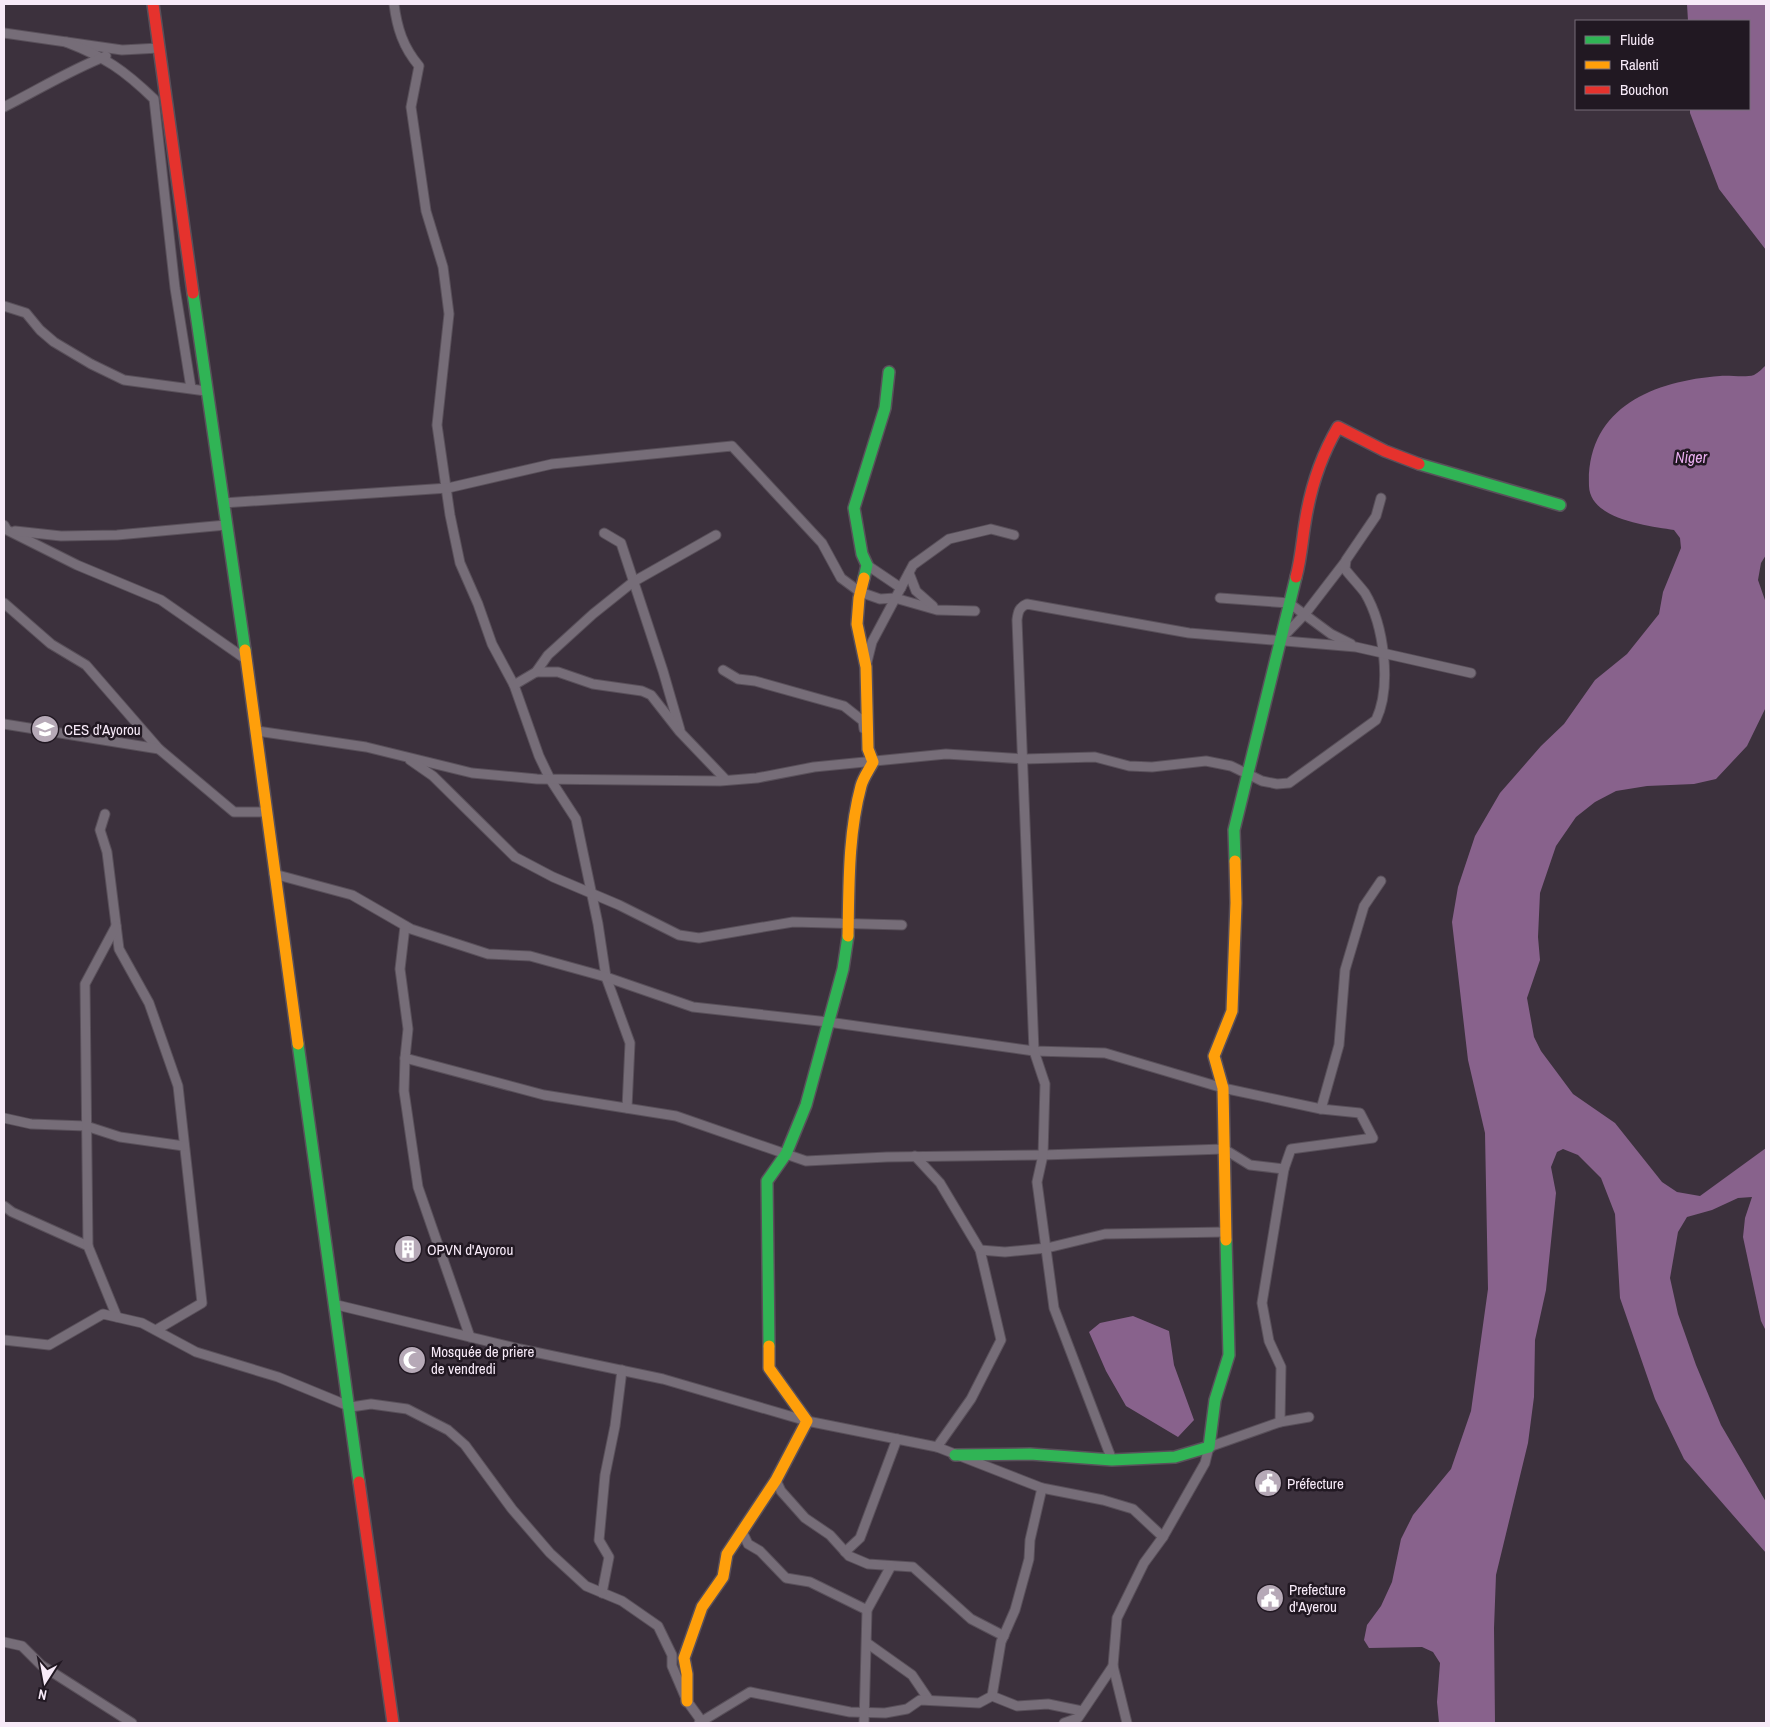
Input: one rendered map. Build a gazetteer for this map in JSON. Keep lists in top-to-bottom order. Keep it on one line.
{"water":["Niger"],"places":{"school or university":["CES d'Ayorou"],"building":["OPVN d'Ayorou"],"mosque":["Mosquée de priere de vendredi"],"public building":["Préfecture","Prefecture d'Ayerou"]},"legend":["Fluide","Ralenti","Bouchon"],"north":"bottom"}
